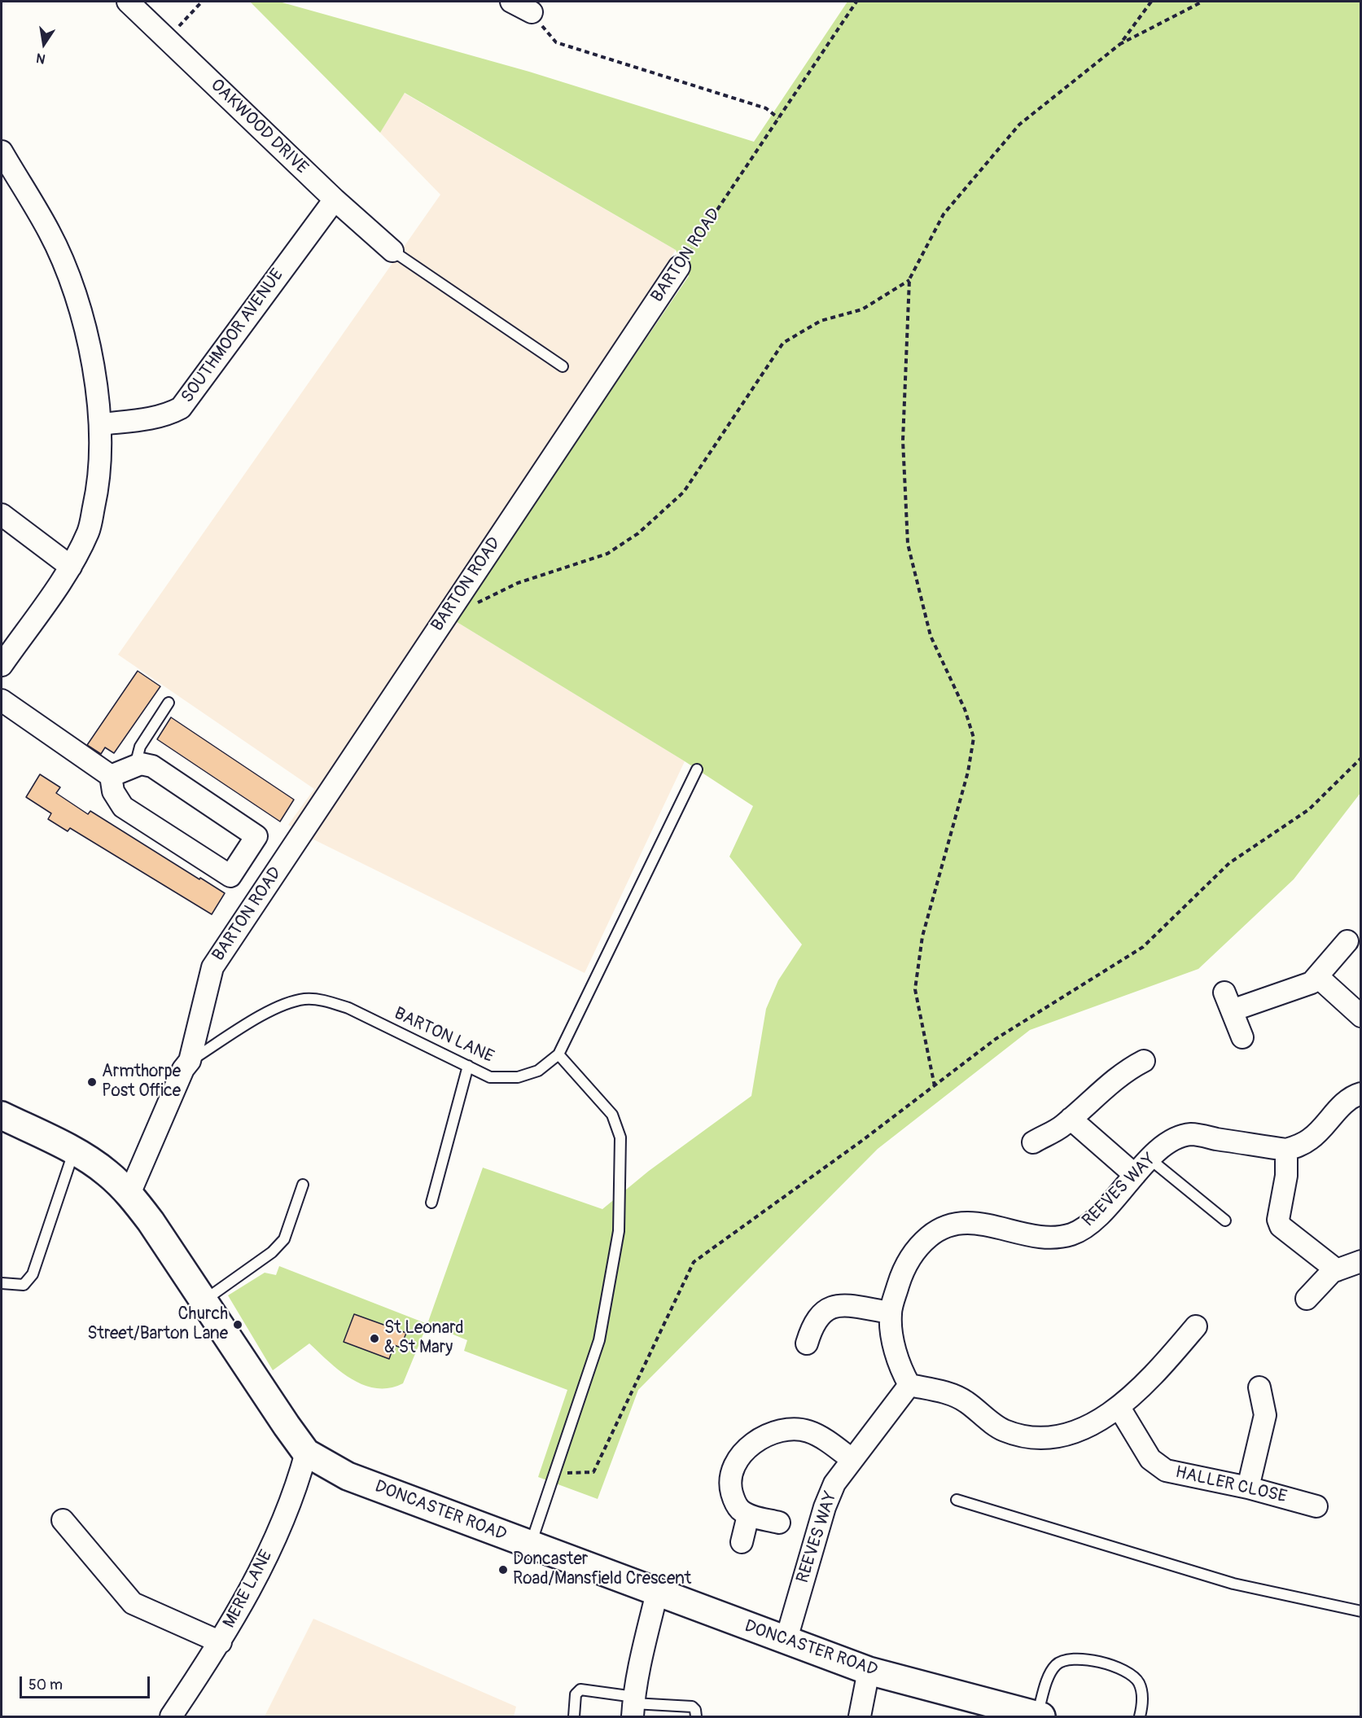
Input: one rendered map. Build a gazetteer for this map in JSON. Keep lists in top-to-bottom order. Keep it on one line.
{"streets":{"street":["OAKWOOD DRIVE","BARTON ROAD","SOUTHMOOR AVENUE","REEVES WAY","HALLER CLOSE","DONCASTER ROAD","MERE LANE"],"lane":["BARTON LANE"]},"crossings":[["OAKWOOD DRIVE","SOUTHMOOR AVENUE"],["BARTON ROAD","BARTON LANE"],["BARTON ROAD","DONCASTER ROAD"],["REEVES WAY","DONCASTER ROAD"],["DONCASTER ROAD","MERE LANE"]],"places":["Armthorpe Post Office","Church Street/Barton Lane","St Leonard & St Mary","Doncaster Road/Mansfield Crescent"],"scale_bar":"50 m","north":"bottom"}
